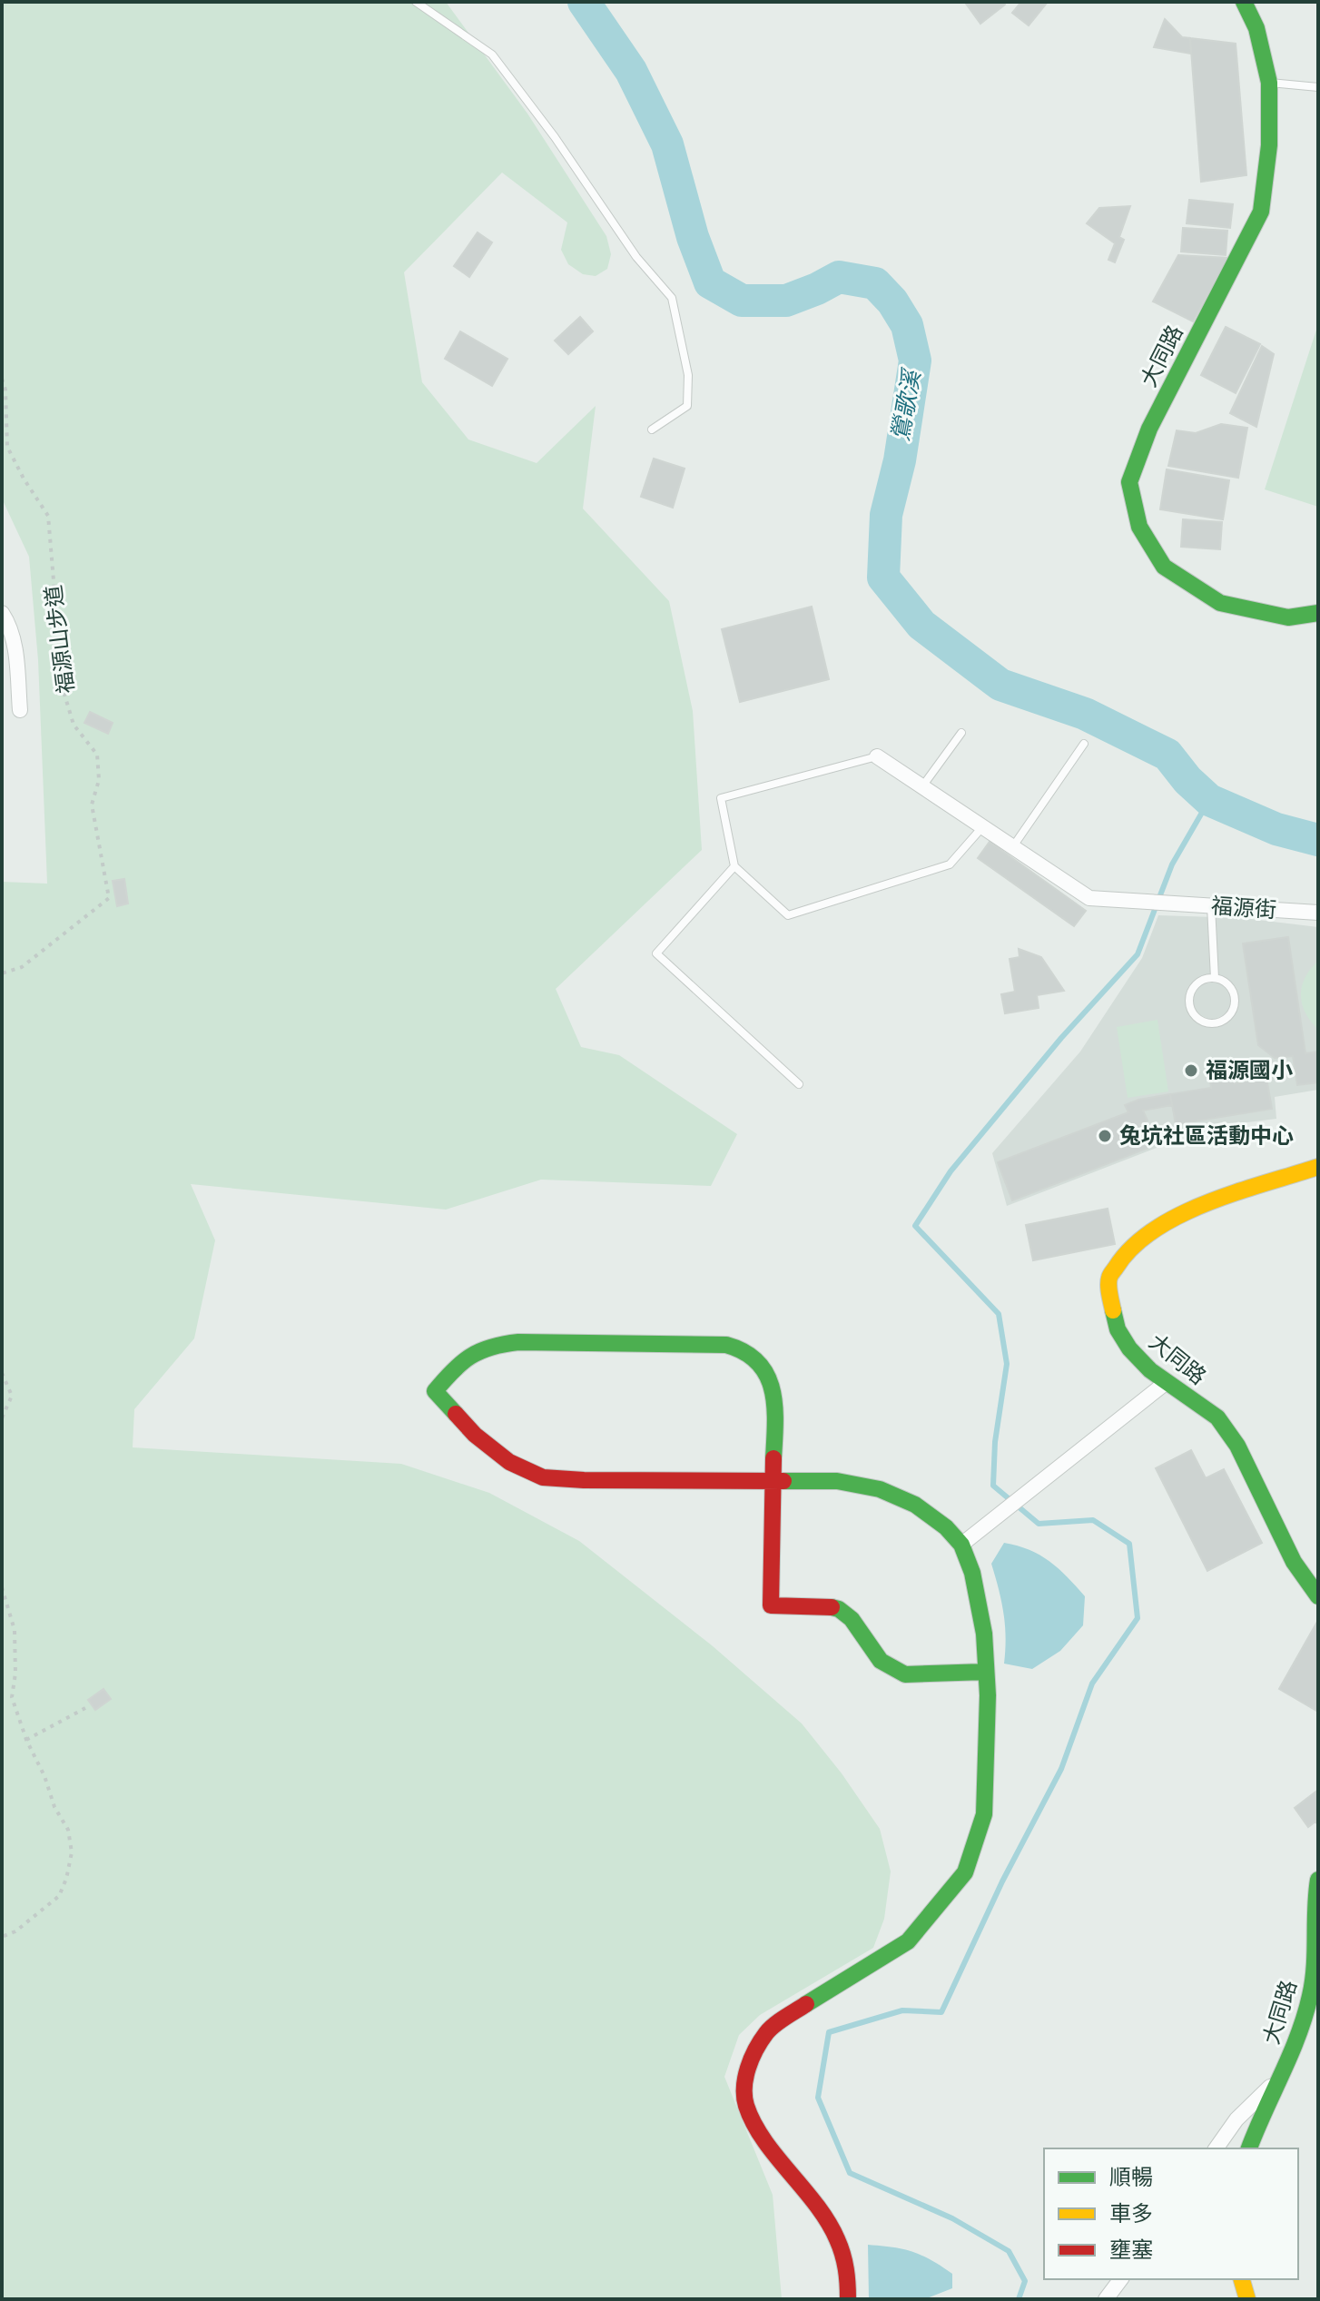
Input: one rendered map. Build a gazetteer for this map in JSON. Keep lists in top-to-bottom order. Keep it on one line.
{"streets":{"street":["大同路","福源街"],"path":["福源山步道"]},"water":["鶯歌溪"],"places":["福源國小","兔坑社區活動中心"],"legend":["順暢","車多","壅塞"]}
